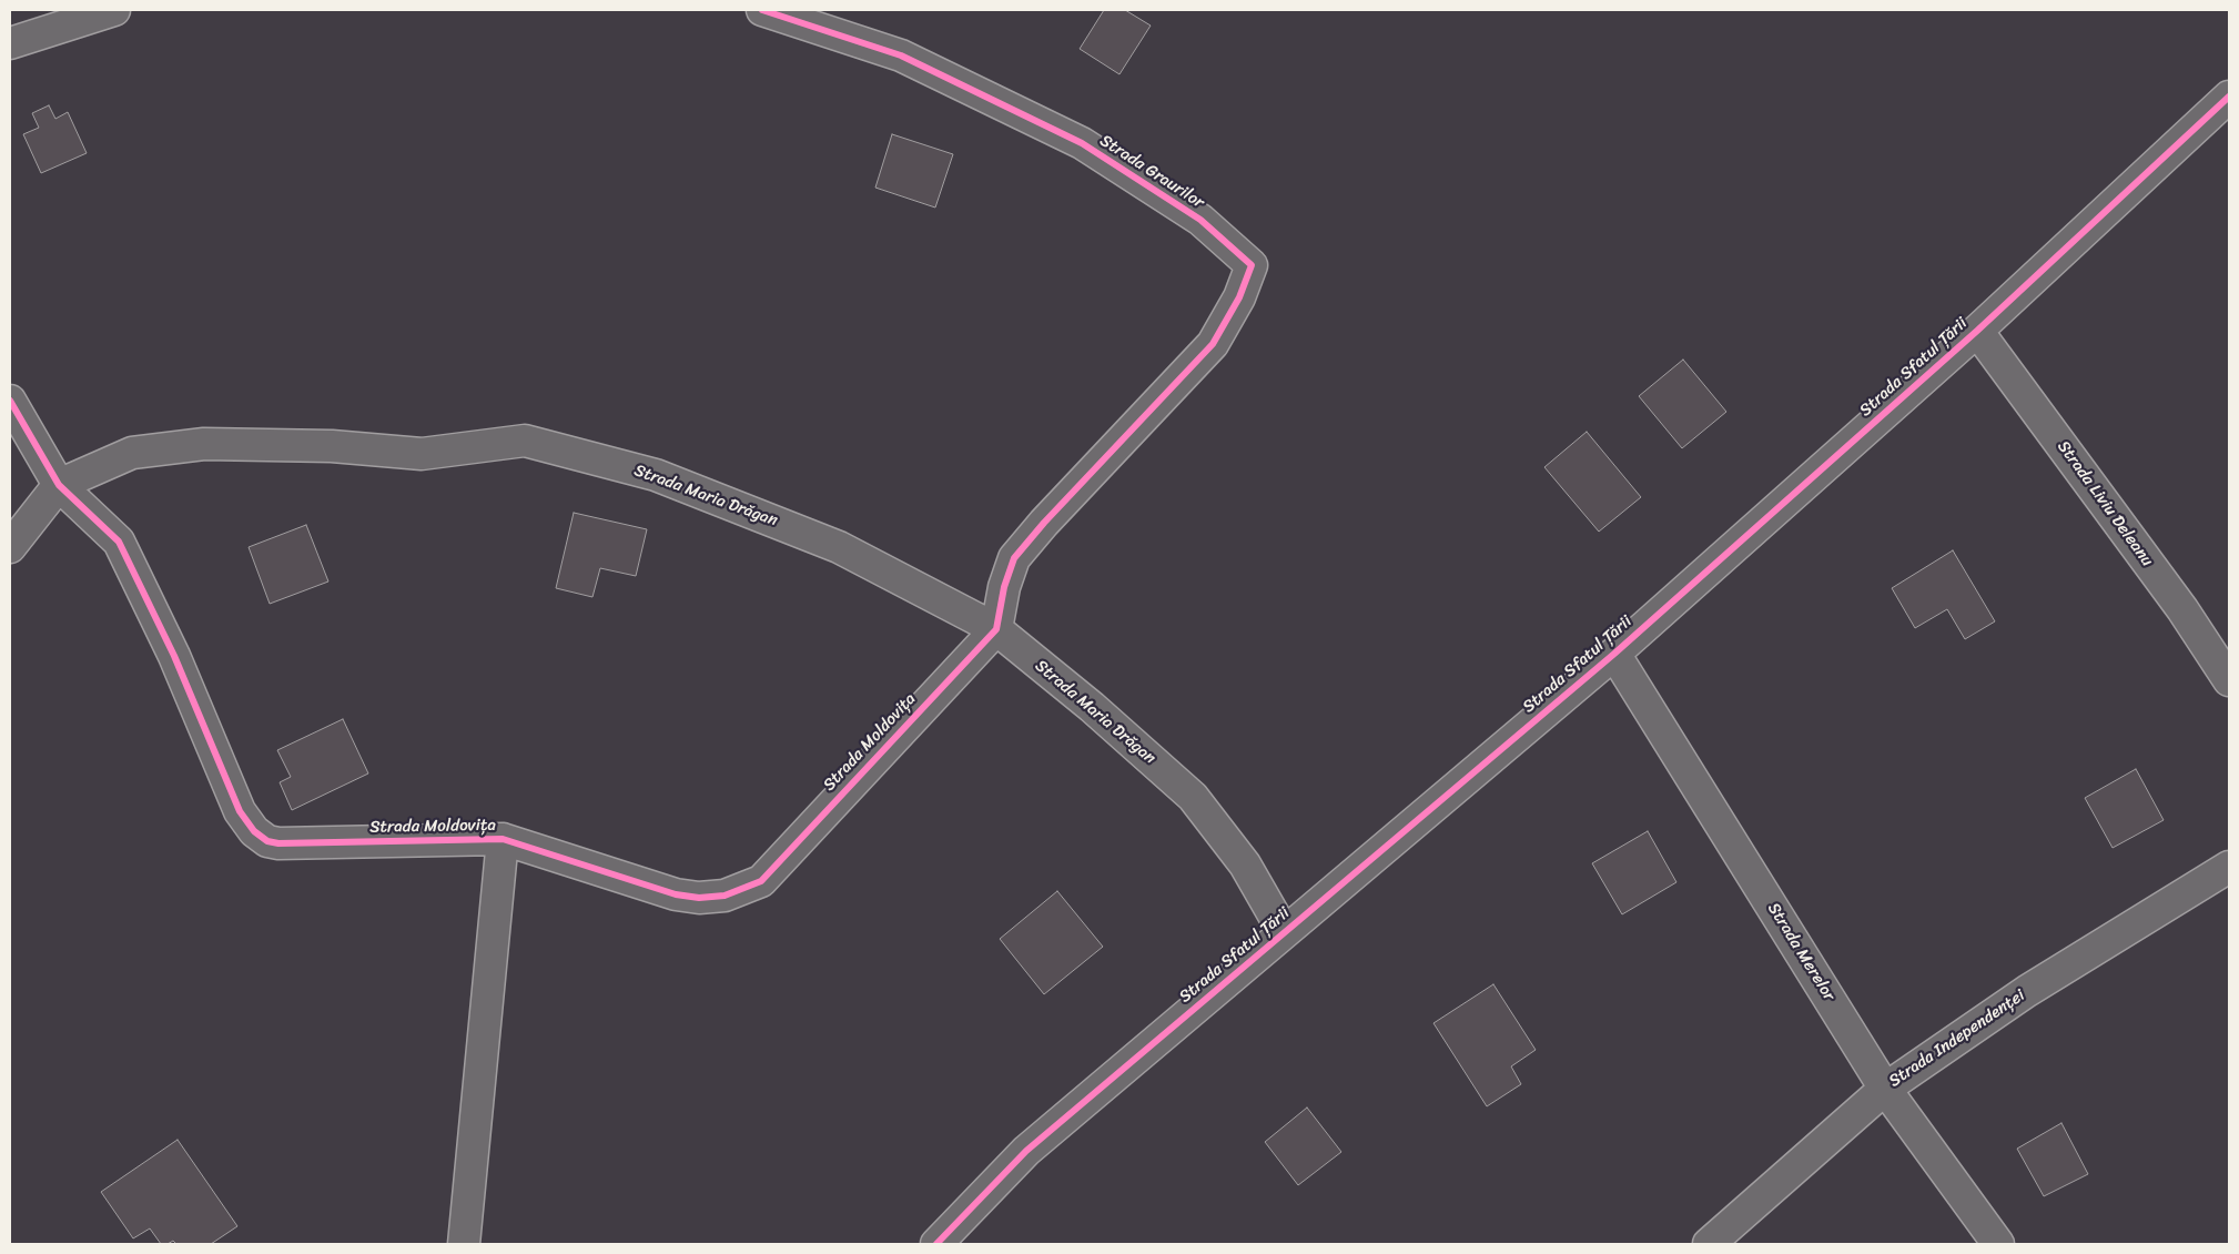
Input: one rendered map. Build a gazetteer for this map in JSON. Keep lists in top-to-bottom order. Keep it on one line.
{"streets":{"street":["Strada Graurilor","Strada Sfatul Țării","Strada Maria Drăgan","Strada Liviu Deleanu","Strada Moldovița","Strada Merelor","Strada Independenței"]},"crossings":[["Strada Graurilor","Strada Maria Drăgan"],["Strada Graurilor","Strada Moldovița"],["Strada Sfatul Țării","Strada Maria Drăgan"],["Strada Sfatul Țării","Strada Liviu Deleanu"],["Strada Sfatul Țării","Strada Merelor"],["Strada Maria Drăgan","Strada Moldovița"],["Strada Merelor","Strada Independenței"]]}
